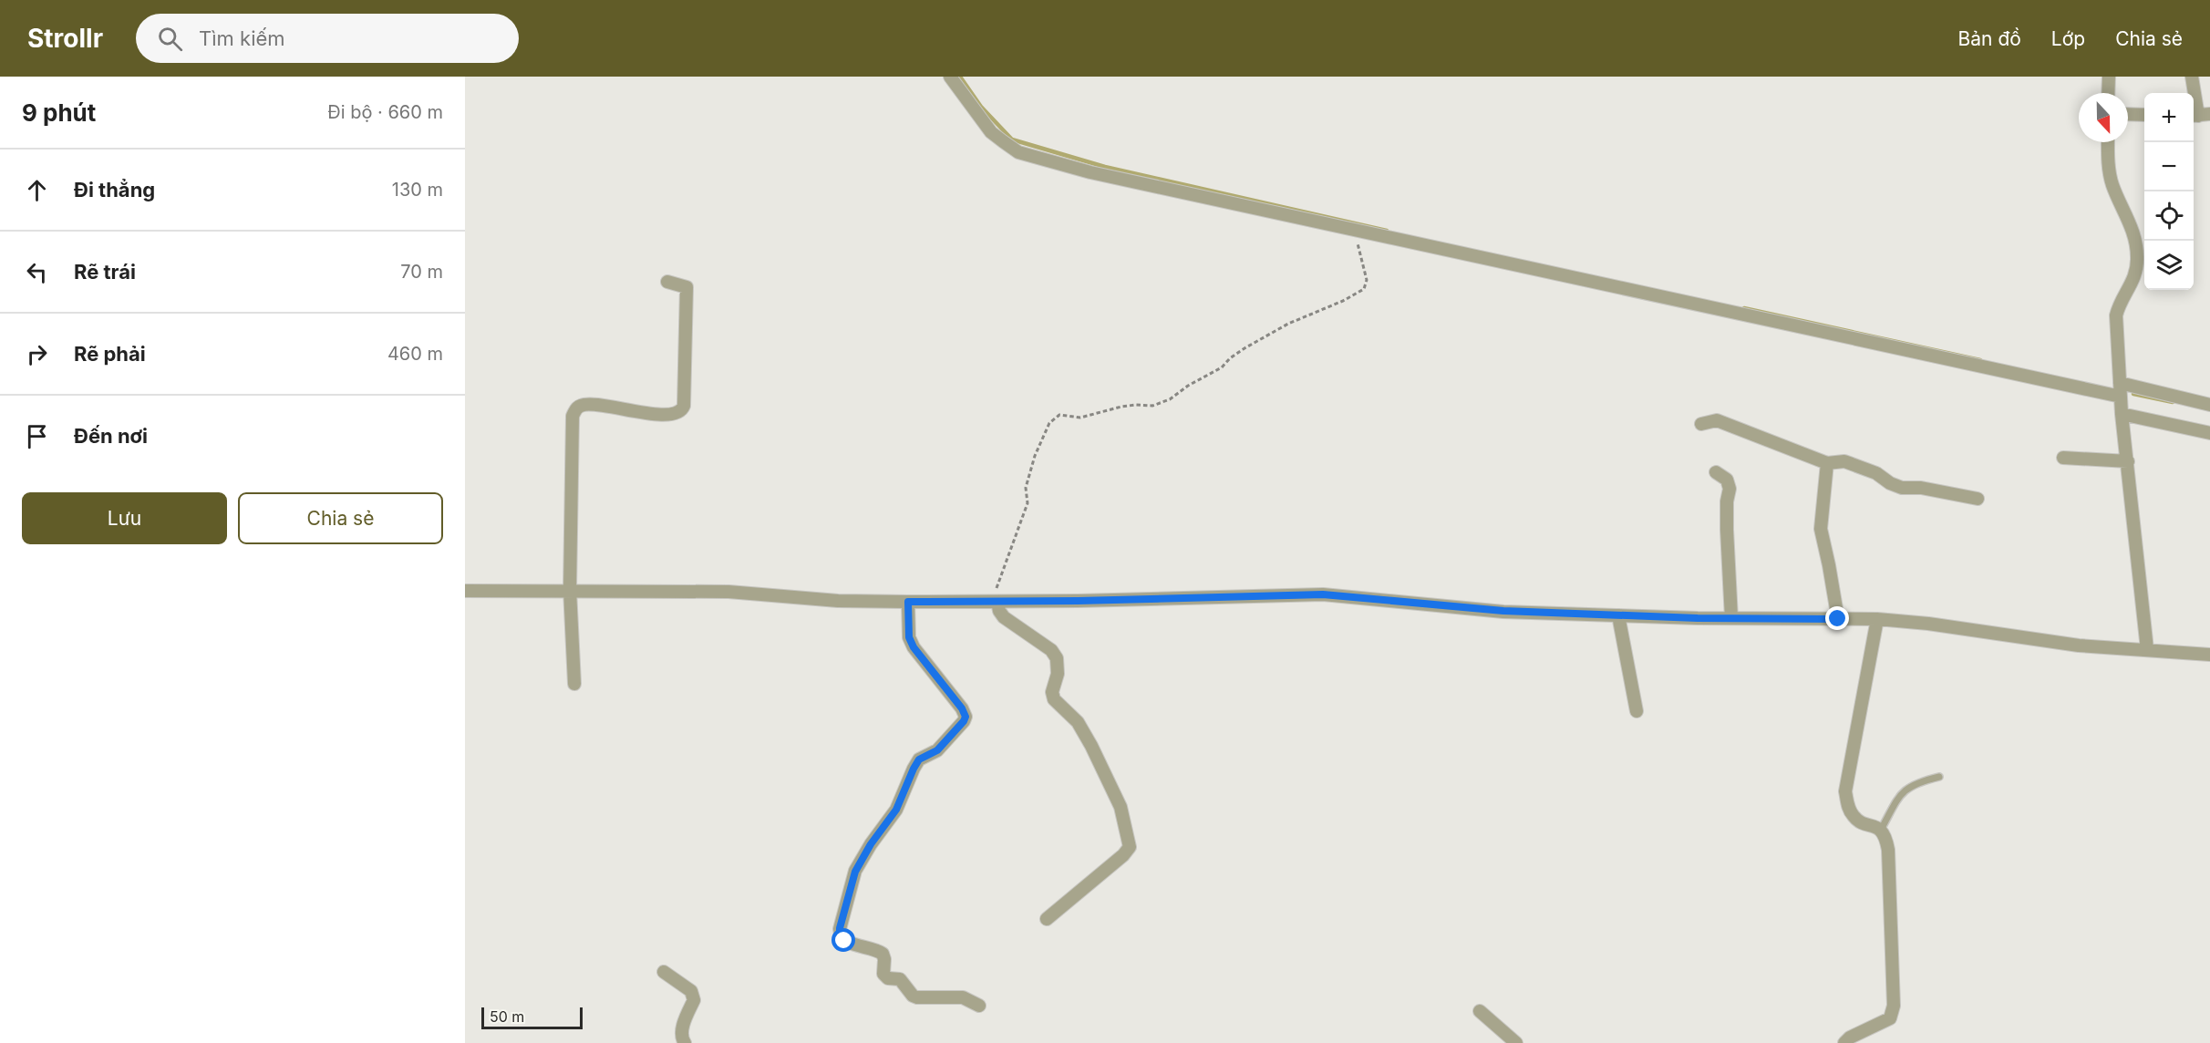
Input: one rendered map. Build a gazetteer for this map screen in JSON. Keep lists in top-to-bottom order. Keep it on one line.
{"scale_bar":"50 m","north":"bottom","page":{"header":"Strollr","search":"Tìm kiếm","nav":["Bản đồ","Lớp","Chia sẻ"],"heading":["9 phút","Đi bộ · 660 m"],"map_buttons":["+","−"],"list":[["Đi thẳng","130 m"],["Rẽ trái","70 m"],["Rẽ phải","460 m"],"Đến nơi"],"buttons":["Lưu","Chia sẻ"],"scale":"50 m"}}
